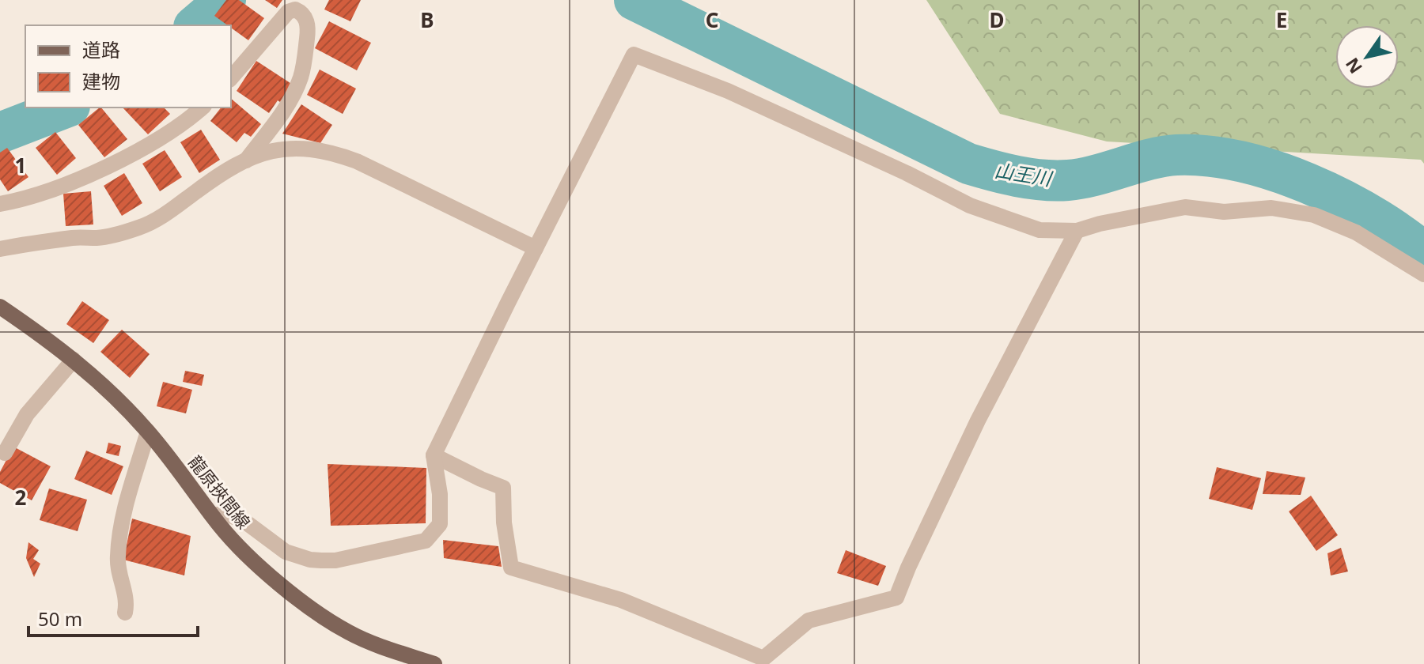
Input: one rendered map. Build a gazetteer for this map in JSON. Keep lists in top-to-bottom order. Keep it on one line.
{"streets":{"main road":["龍原挾間線"]},"water":["山王川"],"legend":["道路","建物"],"scale_bar":"50 m","north":"bottom left","grid":{"columns":["B","C","D","E"],"rows":["1","2"]}}
